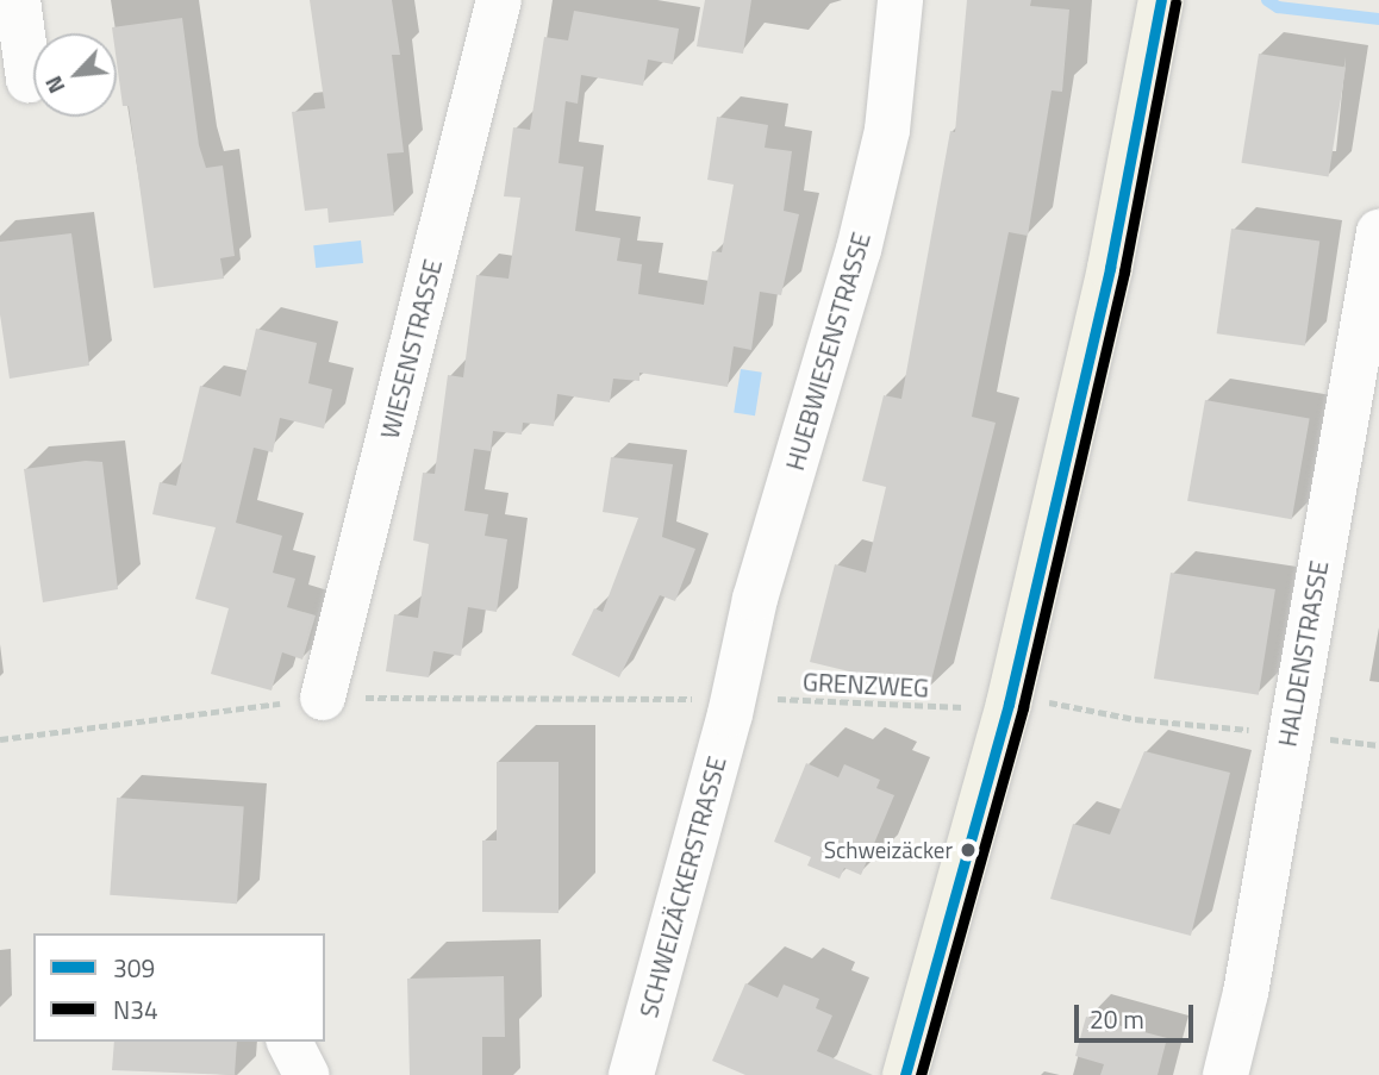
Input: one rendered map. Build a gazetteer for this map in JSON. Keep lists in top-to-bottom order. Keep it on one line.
{"streets":{"street":["WIESENSTRASSE","HUEBWIESENSTRASSE","HALDENSTRASSE","SCHWEIZÄCKERSTRASSE"],"path":["GRENZWEG"]},"crossings":[["HUEBWIESENSTRASSE","GRENZWEG"],["HUEBWIESENSTRASSE","SCHWEIZÄCKERSTRASSE"],["GRENZWEG","SCHWEIZÄCKERSTRASSE"]],"places":["Schweizäcker"],"lines":["transit line 309","transit line N34"],"legend":["309","N34"],"scale_bar":"20 m","north":"bottom left"}
